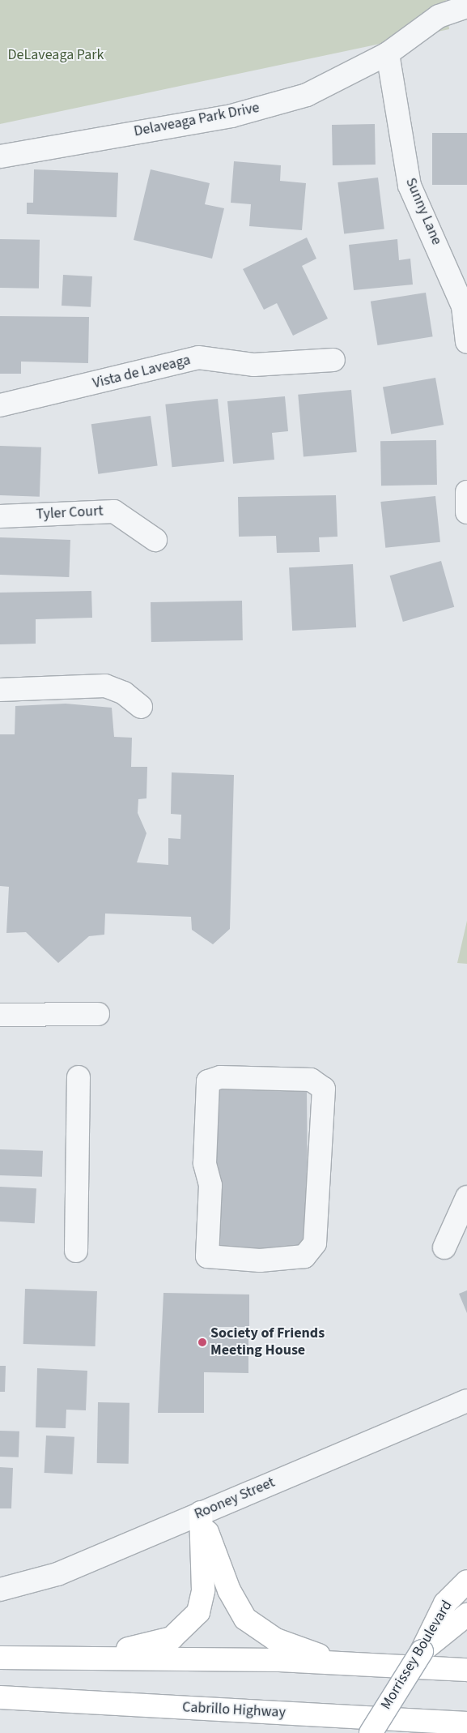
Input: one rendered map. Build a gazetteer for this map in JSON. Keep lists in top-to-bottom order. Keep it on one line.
{"streets":{"main road":["Morrissey Boulevard","Cabrillo Highway"],"street":["Delaveaga Park Drive","Sunny Lane","Vista de Laveaga","Tyler Court","Rooney Street"]},"crossings":[["Delaveaga Park Drive","Sunny Lane"]],"parks":["DeLaveaga Park"],"places":["Society of Friends Meeting House"]}
